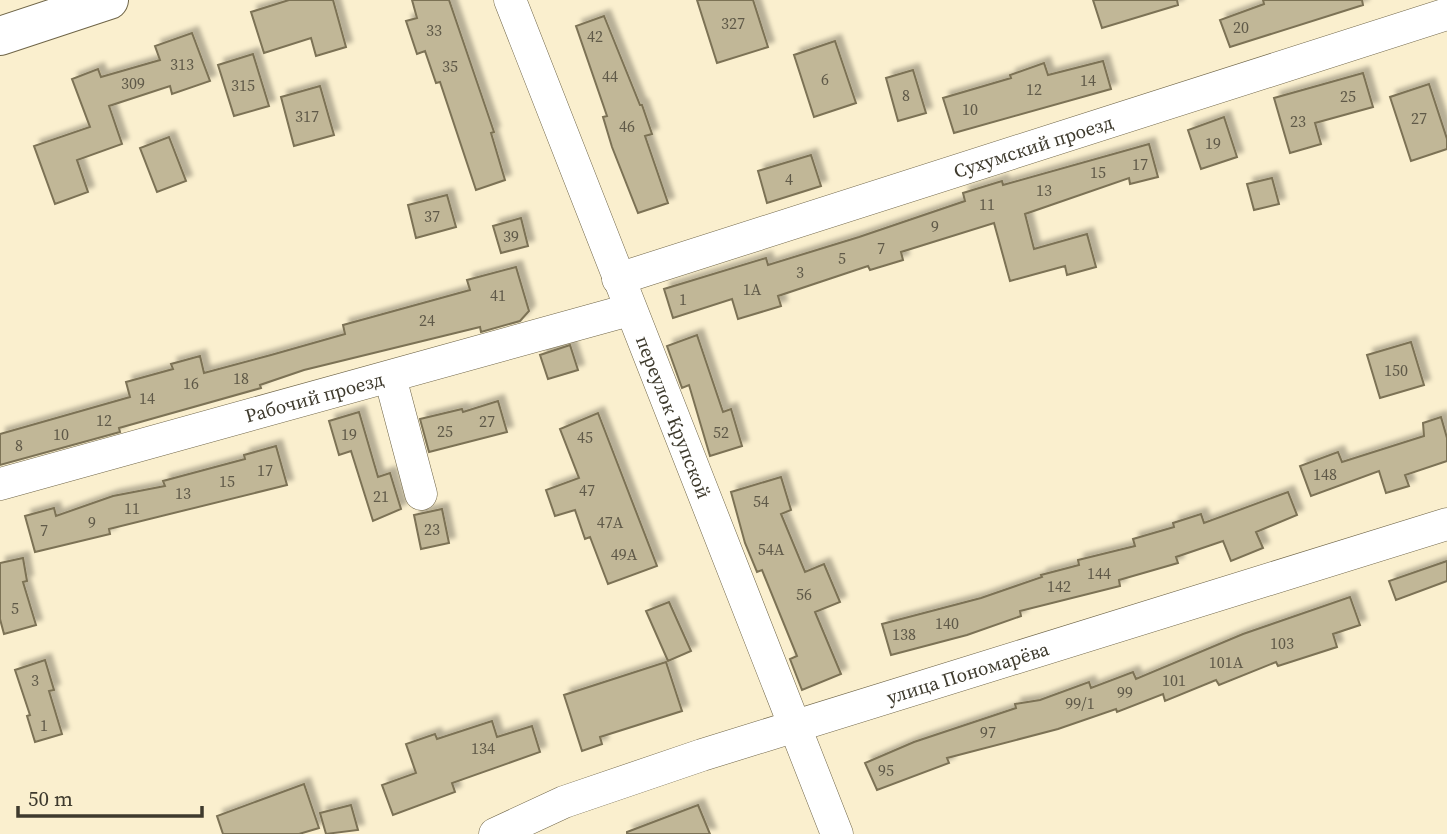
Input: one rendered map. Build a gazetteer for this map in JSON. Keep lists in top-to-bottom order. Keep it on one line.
{"streets":{"street":["Сухумский проезд","Рабочий проезд","переулок Крупской","улица Пономарёва"]},"crossings":[["Сухумский проезд","переулок Крупской"],["Рабочий проезд","переулок Крупской"],["переулок Крупской","улица Пономарёва"]],"house_numbers":["327","20","33","42","313","35","44","6","14","309","315","12","8","25","10","317","27","23","46","19","17","15","4","13","11","37","9","39","7","5","3","1А","41","1","24","150","18","16","14","12","27","25","52","10","19","45","8","17","148","15","47","13","21","54","11","9","47А","23","7","54А","49А","144","142","56","5","140","138","103","101А","3","101","99","99/1","1","97","134","95"],"scale_bar":"50 m"}
